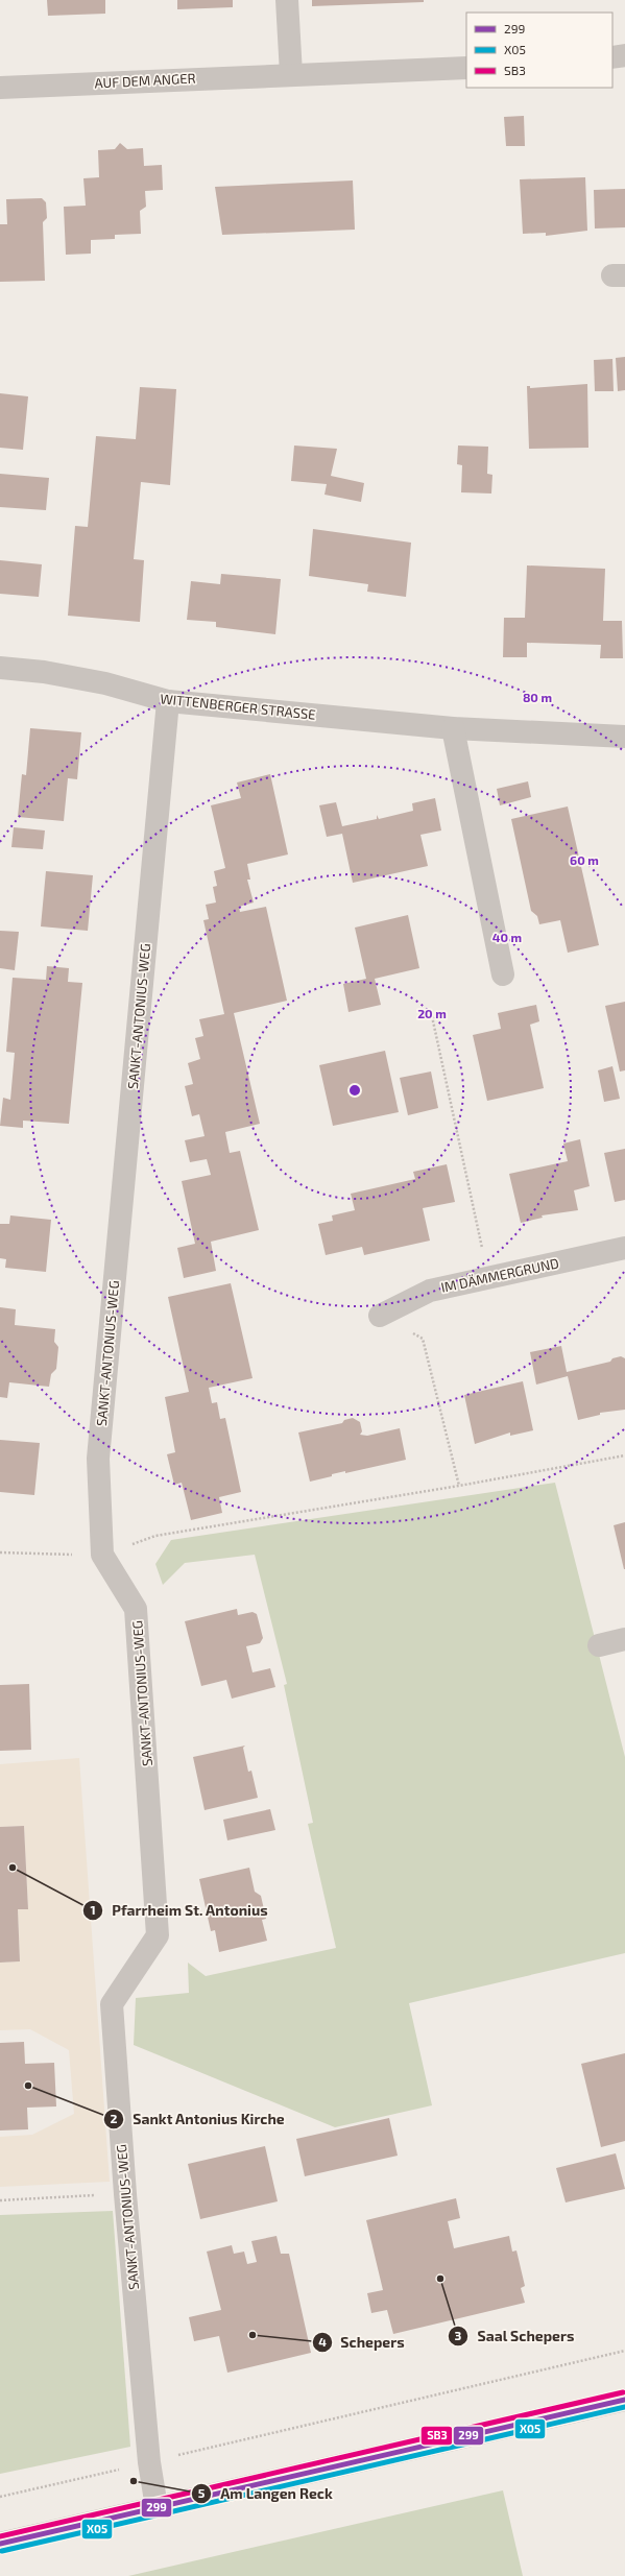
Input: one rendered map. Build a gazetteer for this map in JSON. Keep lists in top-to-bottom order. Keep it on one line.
{"streets":{"street":["AUF DEM ANGER","WITTENBERGER STRASSE","SANKT-ANTONIUS-WEG","IM DÄMMERGRUND"]},"crossings":[["WITTENBERGER STRASSE","SANKT-ANTONIUS-WEG"]],"places":["Pfarrheim St. Antonius","Sankt Antonius Kirche","Saal Schepers","Schepers","Am Langen Reck"],"lines":["transit line SB3","transit line 299","transit line X05"],"legend":["299","X05","SB3"],"rings":["80 m","60 m","40 m","20 m"]}
